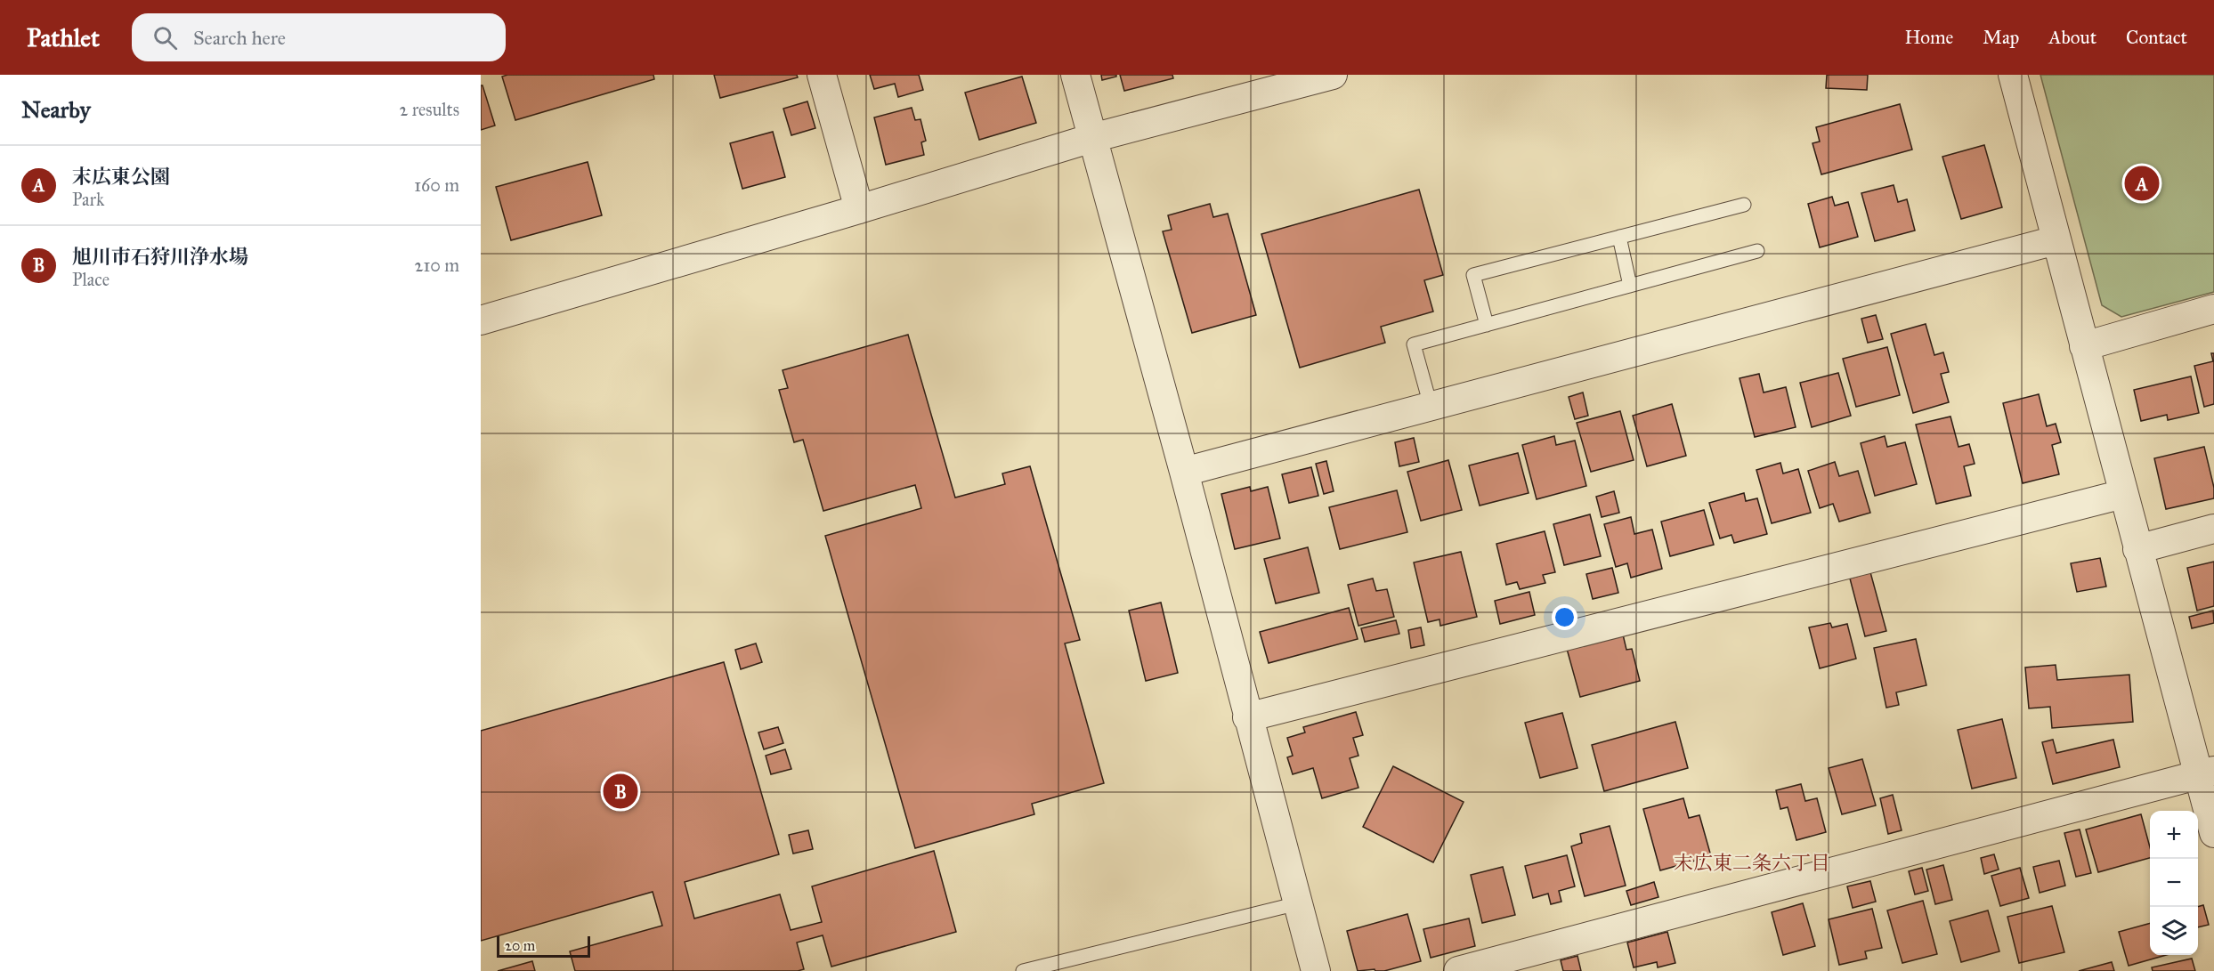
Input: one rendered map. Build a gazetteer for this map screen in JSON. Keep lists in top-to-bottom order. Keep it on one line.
{"districts":["末広東二条六丁目"],"scale_bar":"20 m","page":{"header":"Pathlet","search":"Search here","nav":["Home","Map","About","Contact"],"heading":["Nearby","2 results"],"list":[{"mark":"A","name":"末広東公園","note":"Park","value":"160 m"},{"mark":"B","name":"旭川市石狩川浄水場","note":"Place","value":"210 m"}],"pins":["A","B"],"map_buttons":["+","−"],"scale":"20 m"}}
